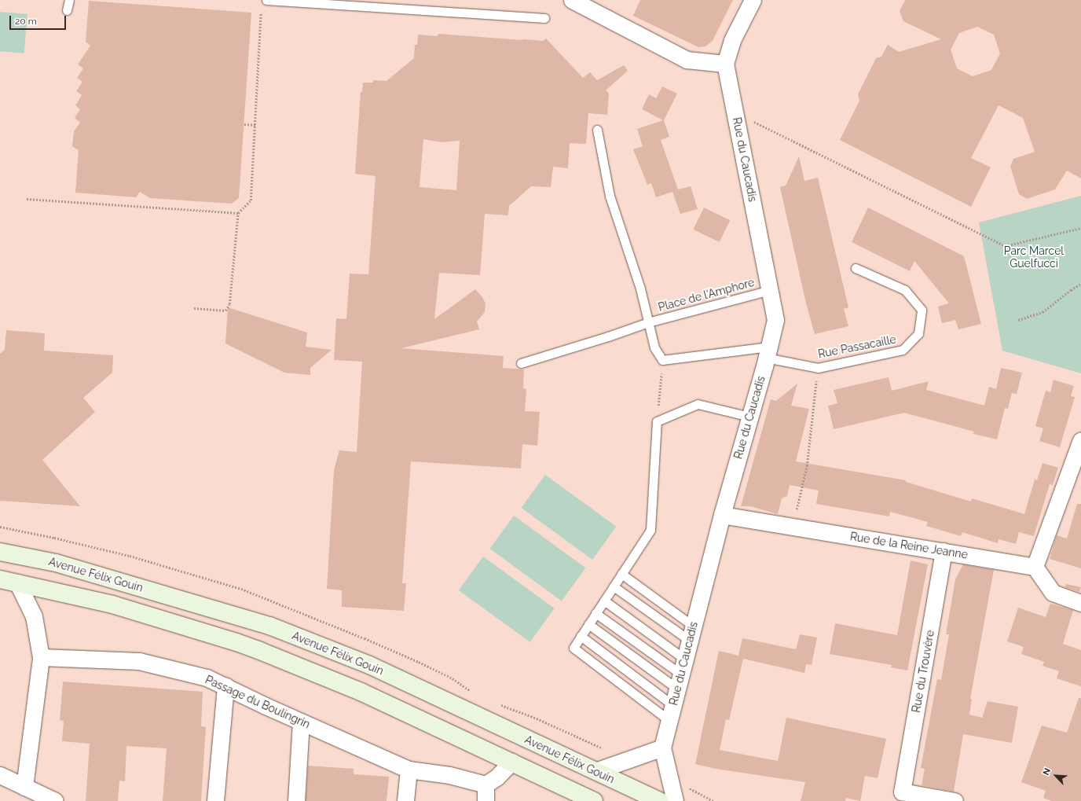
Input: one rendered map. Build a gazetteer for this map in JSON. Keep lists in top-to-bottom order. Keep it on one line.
{"streets":{"main road":["Avenue Félix Gouin"],"street":["Rue du Caucadis","Rue de la Reine Jeanne","Rue du Trouvère","Passage du Boulingrin"],"lane":["Place de l'Amphore","Rue Passacaille"]},"crossings":[["Rue du Caucadis","Place de l'Amphore"],["Rue du Caucadis","Rue Passacaille"],["Rue du Caucadis","Rue de la Reine Jeanne"],["Rue de la Reine Jeanne","Rue du Trouvère"]],"parks":["Parc Marcel Guelfucci"],"scale_bar":"20 m","north":"top left"}
